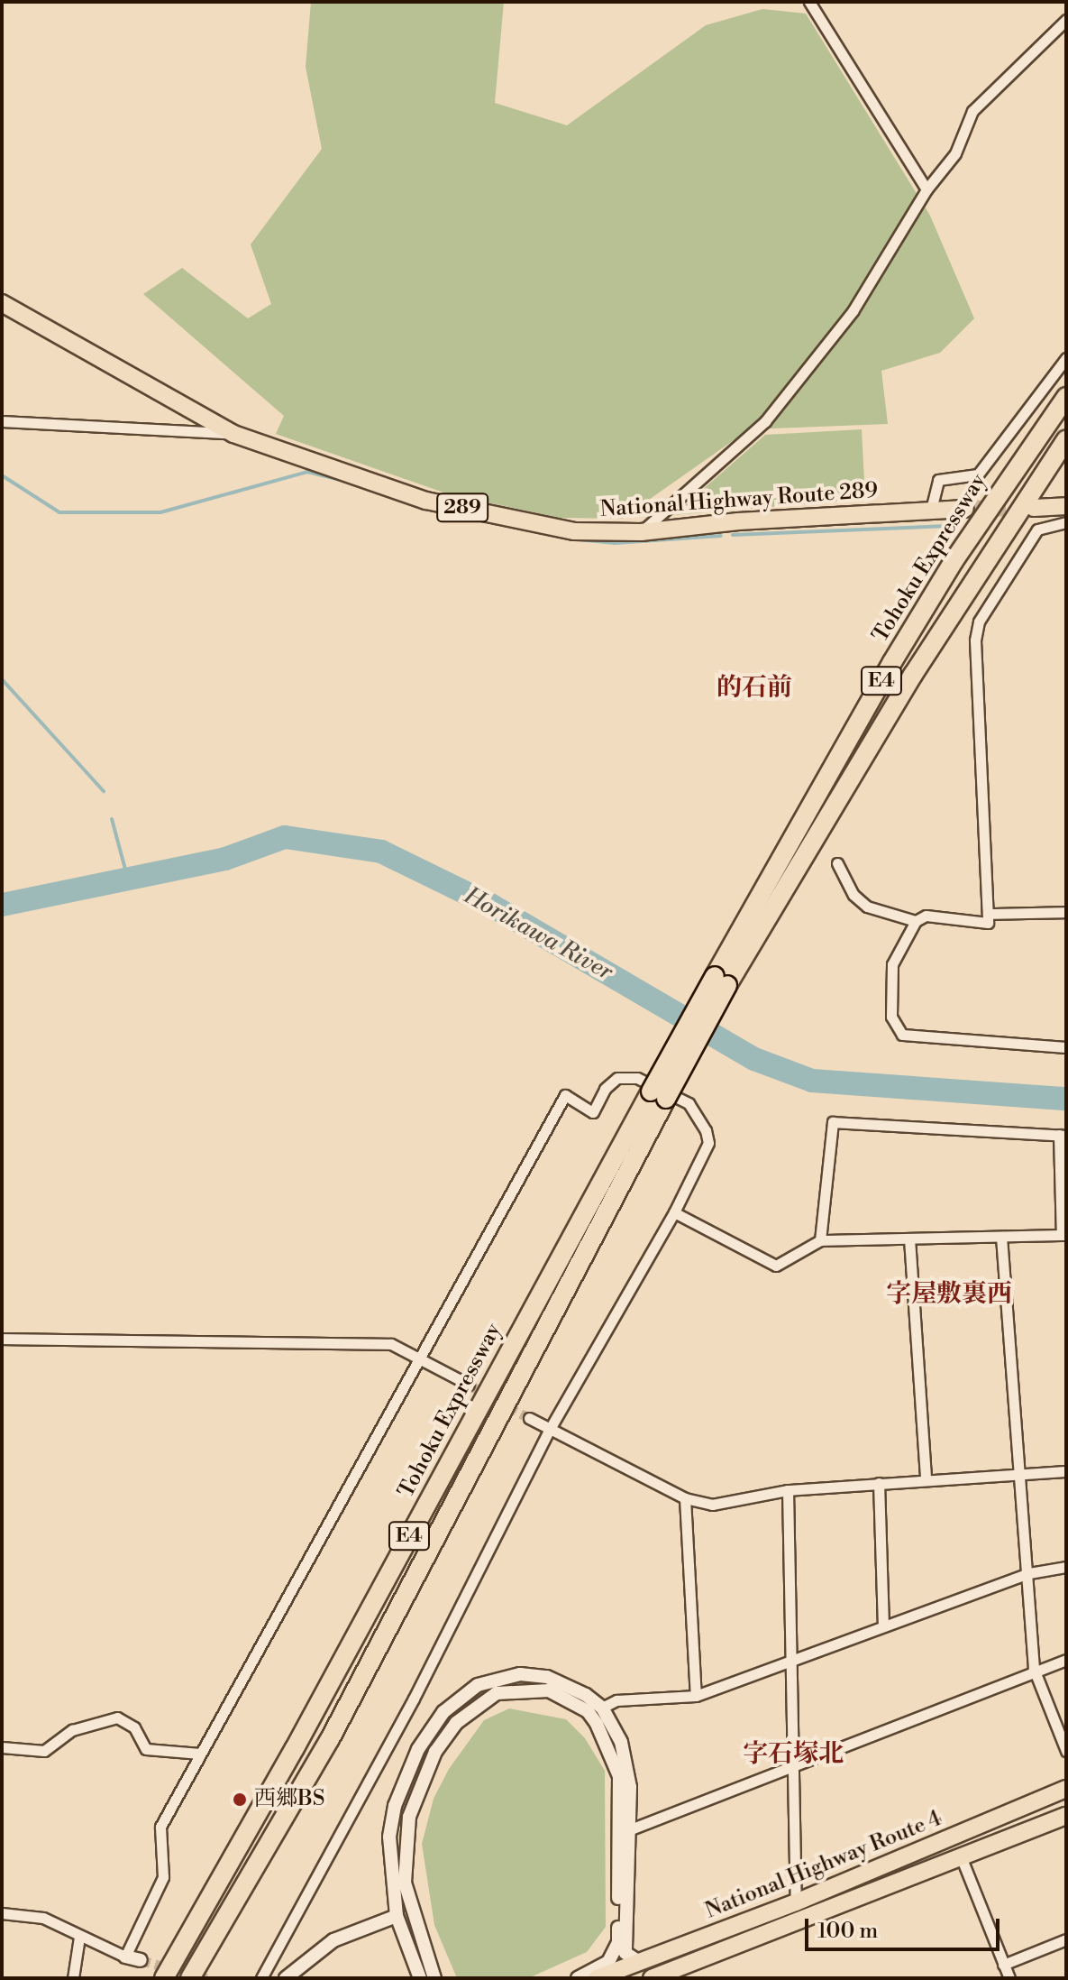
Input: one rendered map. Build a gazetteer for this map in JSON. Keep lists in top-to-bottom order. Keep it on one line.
{"streets":{"highway":["National Highway Route 289","289","Tohoku Expressway","E4","National Highway Route 4"]},"crossings":[["Tohoku Expressway","E4"]],"districts":["的石前","字屋敷裏西","字石塚北"],"water":["Horikawa River"],"places":["西郷BS"],"scale_bar":"100 m"}
